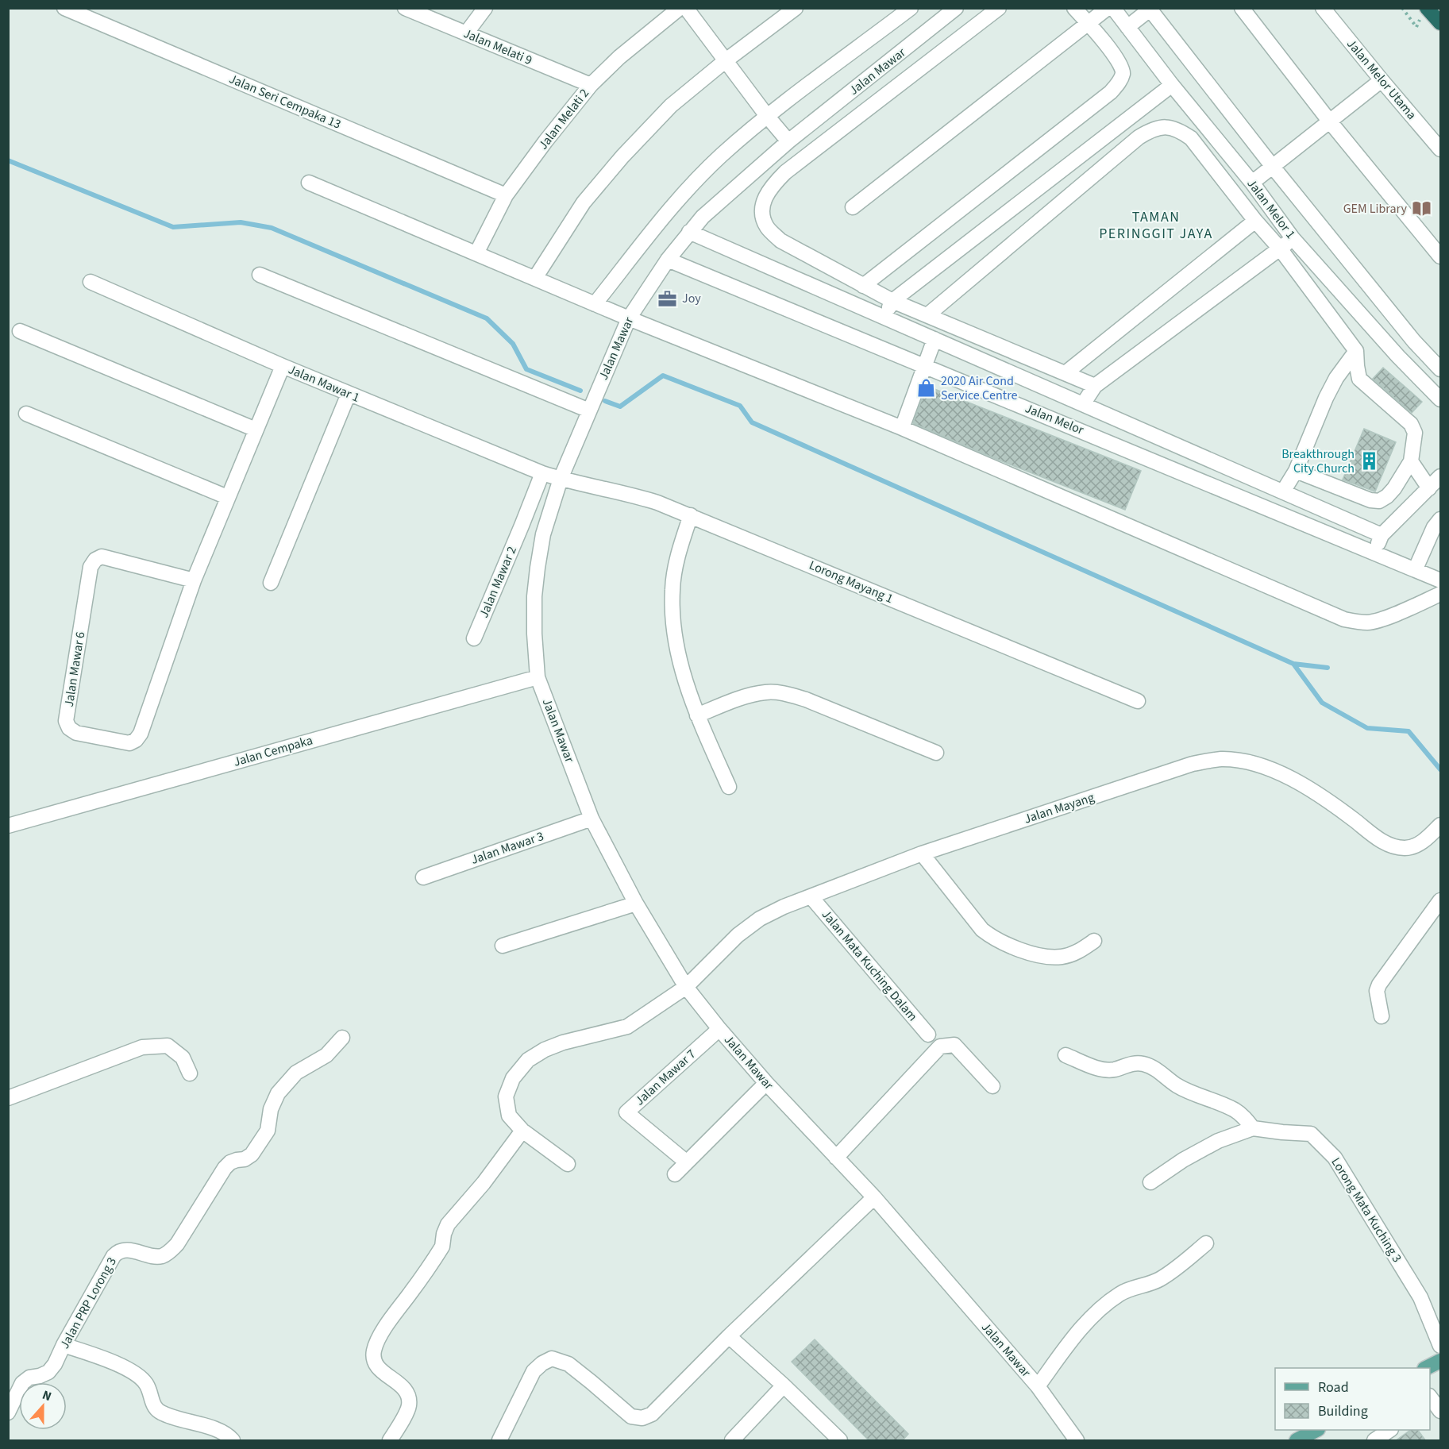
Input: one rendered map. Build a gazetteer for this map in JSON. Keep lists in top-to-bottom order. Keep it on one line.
{"streets":{"street":["Jalan Melati 9","Jalan Mawar","Jalan Melor Utama","Jalan Seri Cempaka 13","Jalan Melati 2","Jalan Melor 1","Jalan Mawar 1","Jalan Melor","Jalan Mawar 2","Lorong Mayang 1","Jalan Mawar 6","Jalan Cempaka","Jalan Mayang","Jalan Mawar 3","Jalan Mata Kuching Dalam","Jalan Mawar 7","Lorong Mata Kuching 3","Jalan PRP Lorong 3"]},"crossings":[["Jalan Melati 9","Jalan Melati 2"],["Jalan Mawar","Jalan Mawar 1"],["Jalan Mawar","Jalan Melor"],["Jalan Mawar","Lorong Mayang 1"],["Jalan Mawar","Jalan Cempaka"],["Jalan Mawar","Jalan Mayang"],["Jalan Mawar","Jalan Mawar 3"],["Jalan Mawar","Jalan Mawar 7"],["Jalan Seri Cempaka 13","Jalan Melati 2"],["Jalan Mawar 1","Jalan Mawar 2"],["Jalan Mawar 1","Lorong Mayang 1"],["Jalan Mawar 1","Jalan Mawar 6"],["Jalan Mayang","Jalan Mata Kuching Dalam"]],"districts":["TAMAN PERINGGIT JAYA"],"places":{"library":["GEM Library"],"office":["Joy"],"shop":["2020 Air Cond Service Centre"],"building":["Breakthrough City Church"]},"legend":["Road","Building"],"north":"top"}
